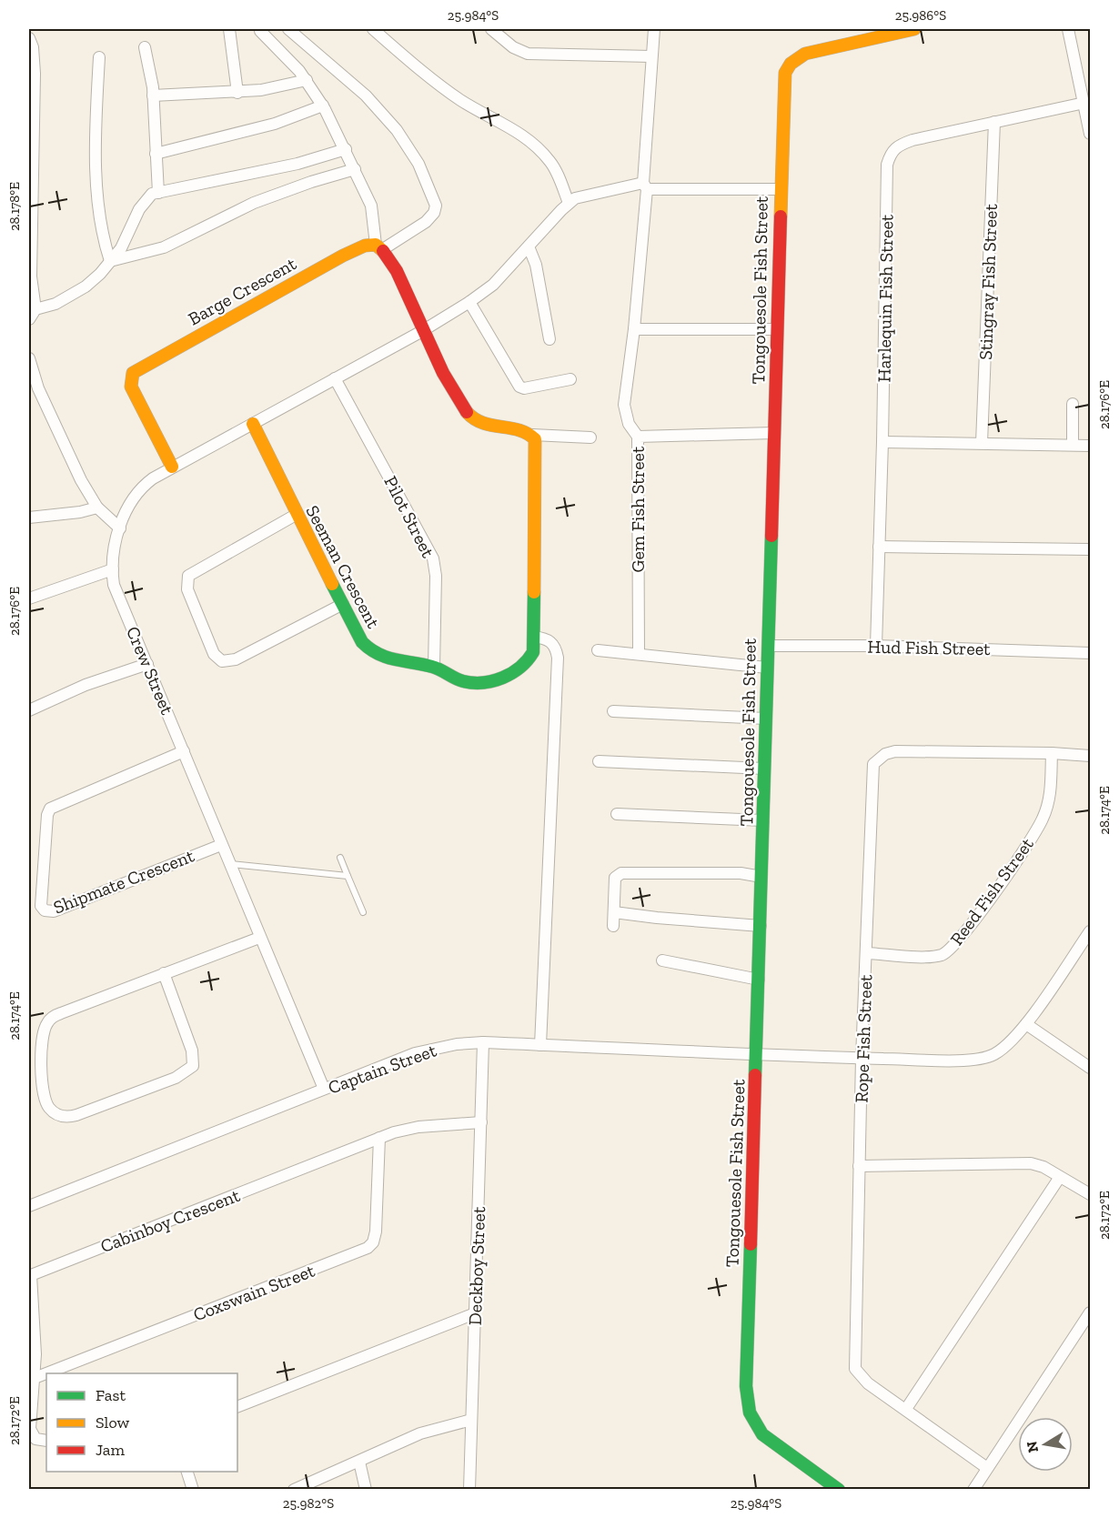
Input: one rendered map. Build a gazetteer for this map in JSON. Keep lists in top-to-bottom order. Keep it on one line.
{"streets":{"street":["Stingray Fish Street","Tongouesole Fish Street","Barge Crescent","Harlequin Fish Street","Gem Fish Street","Pilot Street","Seeman Crescent","Hud Fish Street","Crew Street","Shipmate Crescent","Reed Fish Street","Rope Fish Street","Captain Street","Cabinboy Crescent","Deckboy Street","Coxswain Street"]},"crossings":[["Stingray Fish Street","Harlequin Fish Street"],["Tongouesole Fish Street","Gem Fish Street"],["Tongouesole Fish Street","Hud Fish Street"],["Tongouesole Fish Street","Captain Street"],["Barge Crescent","Crew Street"],["Harlequin Fish Street","Hud Fish Street"],["Pilot Street","Seeman Crescent"],["Pilot Street","Crew Street"],["Seeman Crescent","Crew Street"],["Crew Street","Shipmate Crescent"],["Crew Street","Captain Street"],["Reed Fish Street","Rope Fish Street"],["Rope Fish Street","Captain Street"],["Captain Street","Deckboy Street"],["Cabinboy Crescent","Deckboy Street"],["Cabinboy Crescent","Coxswain Street"]],"legend":["Fast","Slow","Jam"],"north":"left","coordinates":["25.984°S","25.986°S","28.178°E","28.176°E","28.174°E","28.172°E","25.982°S"]}
